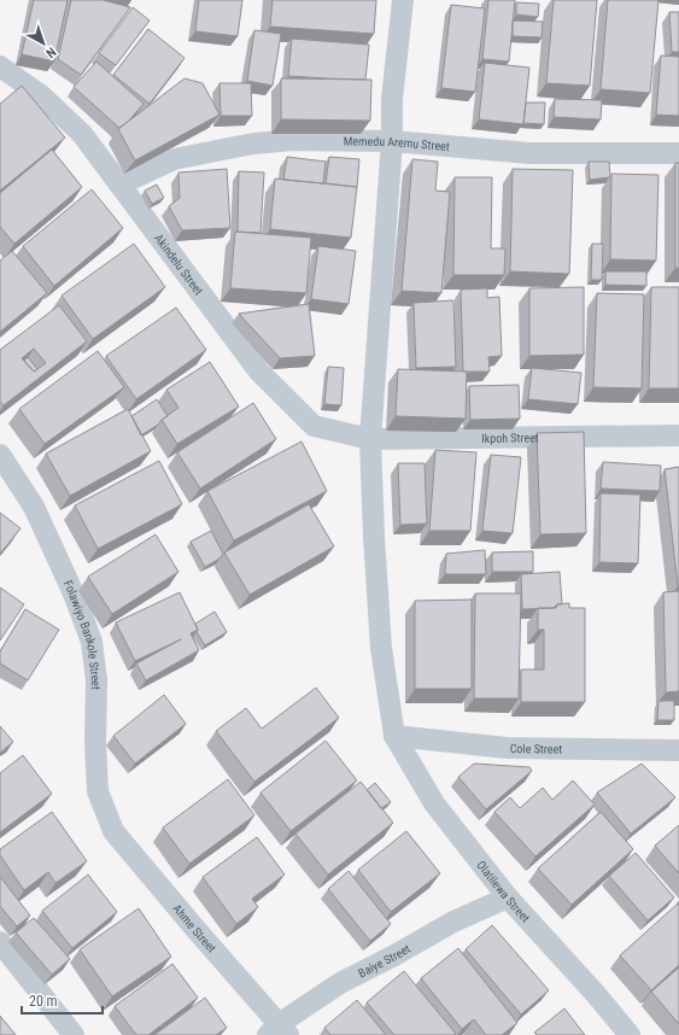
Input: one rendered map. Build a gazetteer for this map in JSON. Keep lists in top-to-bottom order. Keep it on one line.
{"streets":{"street":["Memedu Aremu Street","Akindelu Street","Ikpoh Street","Folawiyo Bankole Street","Cole Street","Olatilewa Street","Ahme Street","Baiye Street"]},"crossings":[["Memedu Aremu Street","Akindelu Street"],["Akindelu Street","Ikpoh Street"],["Folawiyo Bankole Street","Ahme Street"],["Cole Street","Olatilewa Street"],["Olatilewa Street","Baiye Street"],["Ahme Street","Baiye Street"]],"scale_bar":"20 m","north":"bottom right"}
